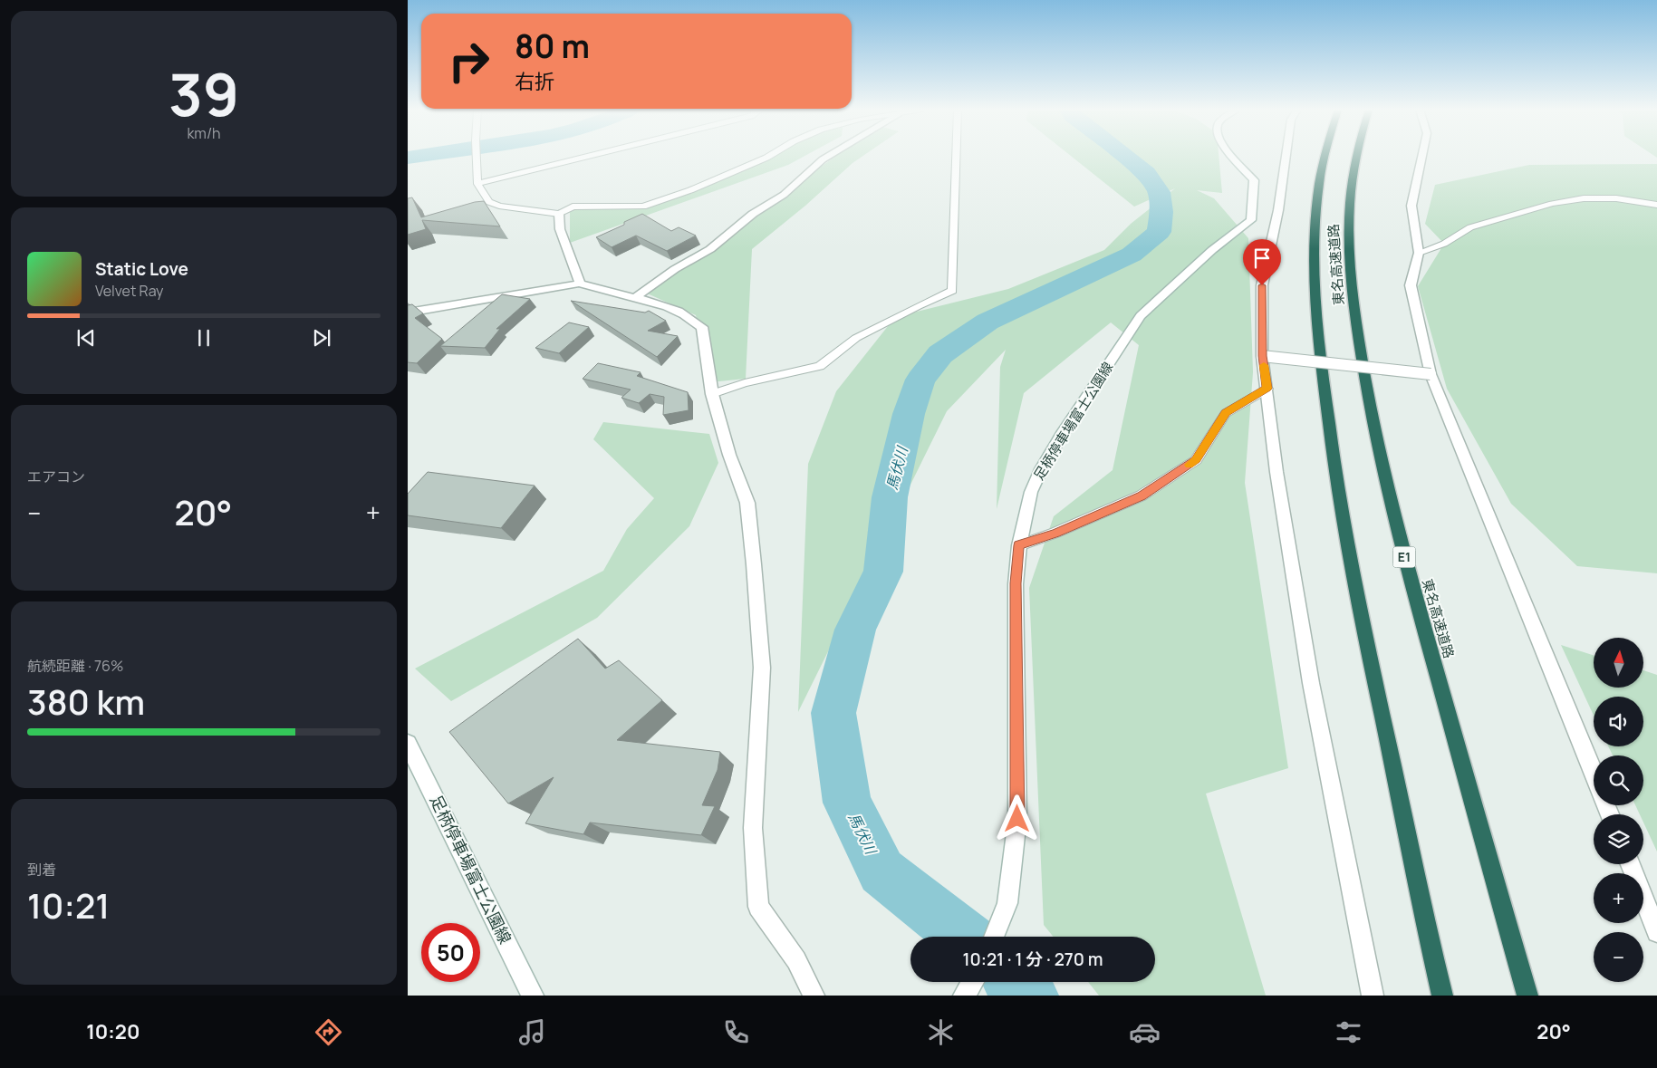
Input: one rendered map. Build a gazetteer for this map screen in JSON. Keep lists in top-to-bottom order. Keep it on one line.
{"streets":{"highway":["東名高速道路","E1"],"street":["足柄停車場富士公園線"]},"water":["馬伏川"],"north":"top","page":{"tile":[["39","km/h"],"エアコン",["航続距離 · 76%","380 km"],["到着","10:21"]],"turn":["80 m","右折"],"song":["Static Love","Velvet Ray"],"heat":["−","20°","+"],"map_buttons":["+","−"],"limit":"50","trip":"10:21 · 1 分 · 270 m","tabs":["10:20","20°"]}}
